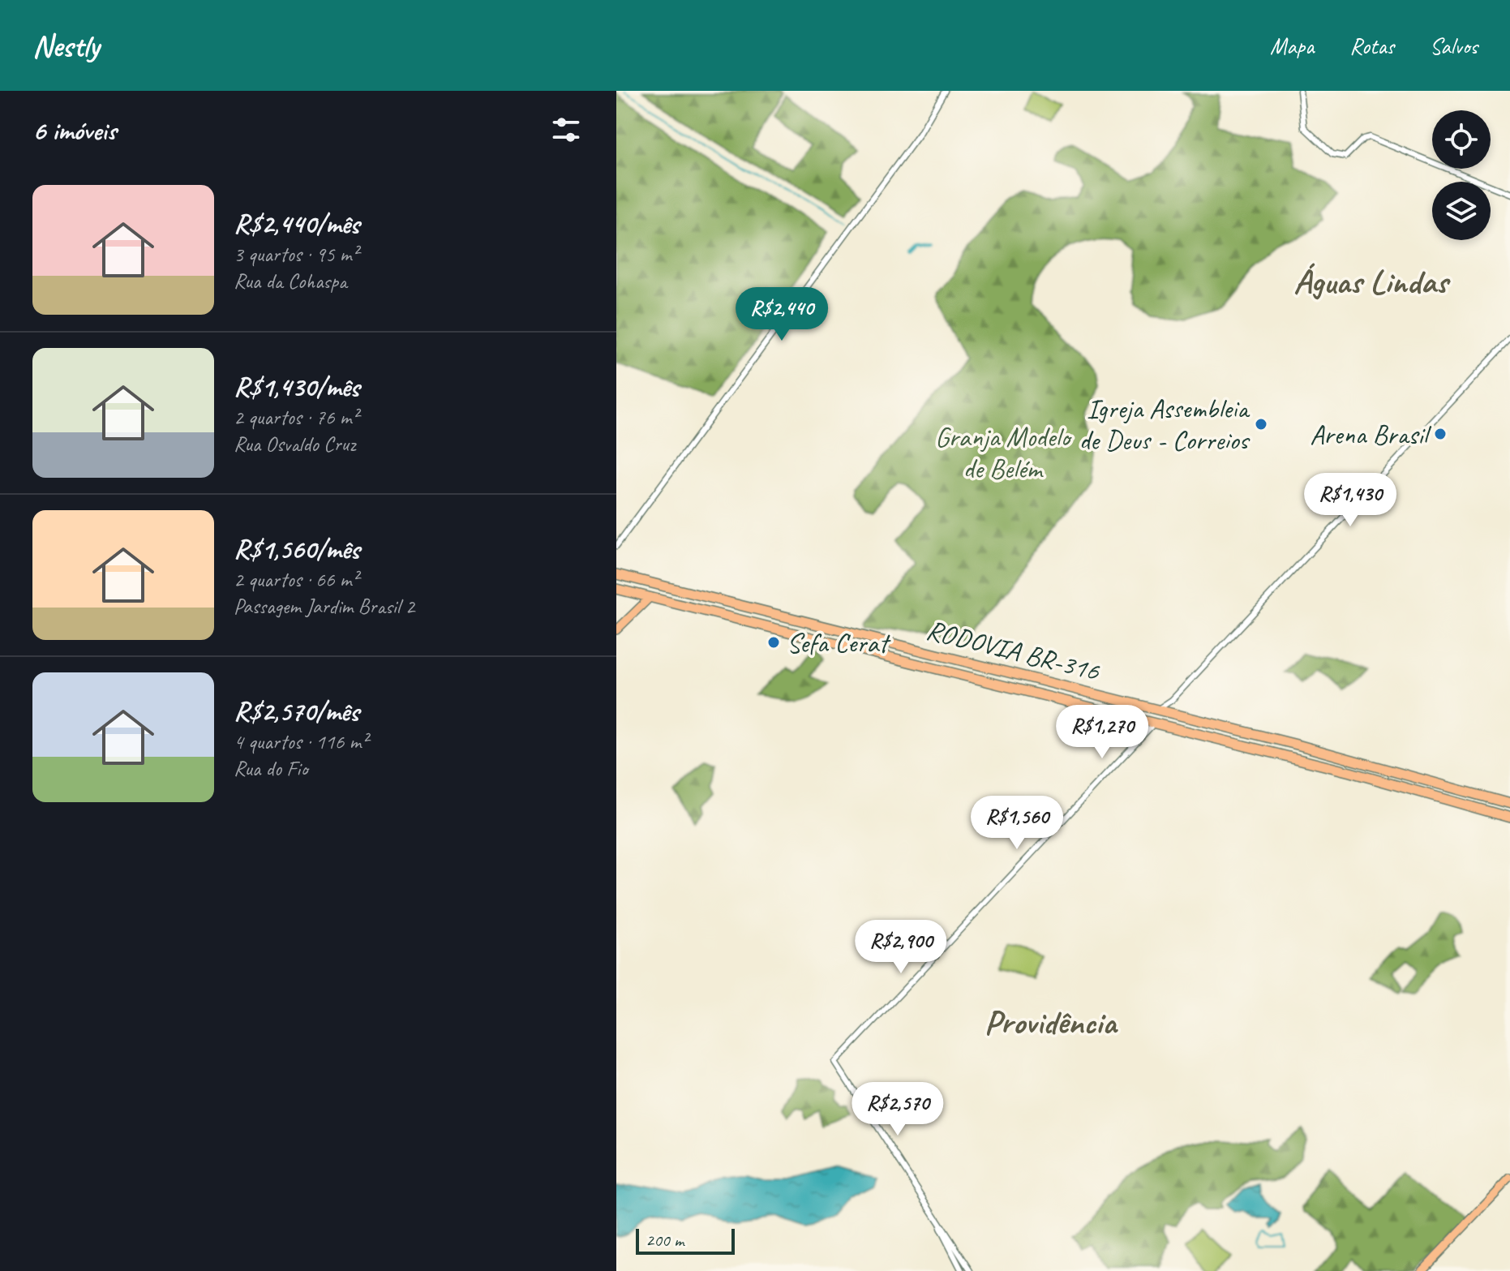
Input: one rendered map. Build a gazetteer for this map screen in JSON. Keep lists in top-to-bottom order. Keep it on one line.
{"streets":{"highway":["RODOVIA BR-316"]},"districts":["Águas Lindas","Providência"],"parks":["Granja Modelo de Belém"],"places":["Igreja Assembleia de Deus - Correios","Arena Brasil","Sefa Cerat"],"scale_bar":"200 m","page":{"header":"Nestly","nav":["Mapa","Rotas","Salvos"],"heading":"6 imóveis","list":[{"name":"R$2,440/mês","note":"3 quartos · 95 m² · Rua da Cohaspa"},{"name":"R$1,430/mês","note":"2 quartos · 76 m² · Rua Osvaldo Cruz"},{"name":"R$1,560/mês","note":"2 quartos · 66 m² · Passagem Jardim Brasil 2"},{"name":"R$2,570/mês","note":"4 quartos · 116 m² · Rua do Fio"}],"price":["R$2,440","R$1,430","R$1,270","R$1,560","R$2,900","R$2,570"],"scale":"200 m"}}
